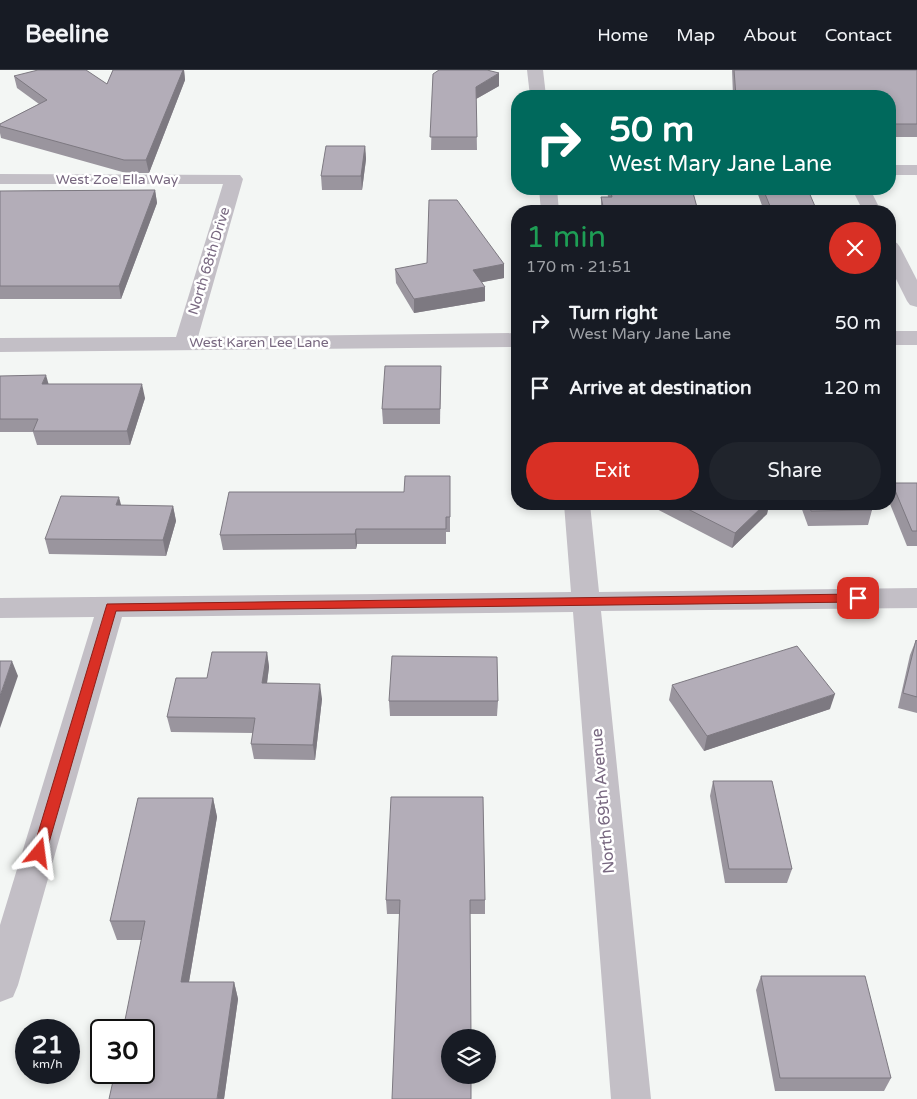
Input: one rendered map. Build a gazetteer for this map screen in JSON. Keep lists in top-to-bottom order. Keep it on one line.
{"streets":{"street":["West Zoe Ella Way","North 68th Drive","West Karen Lee Lane","North 69th Avenue"]},"crossings":[["West Zoe Ella Way","North 68th Drive"],["North 68th Drive","West Karen Lee Lane"]],"page":{"header":"Beeline","nav":["Home","Map","About","Contact"],"turn":["50 m","West Mary Jane Lane"],"heading":["1 min","170 m · 21:51"],"list":[{"name":"Turn right","note":"West Mary Jane Lane","value":"50 m"},{"name":"Arrive at destination","value":"120 m"}],"buttons":["Exit","Share"],"speed":"21 km/h","limit":"30"}}
